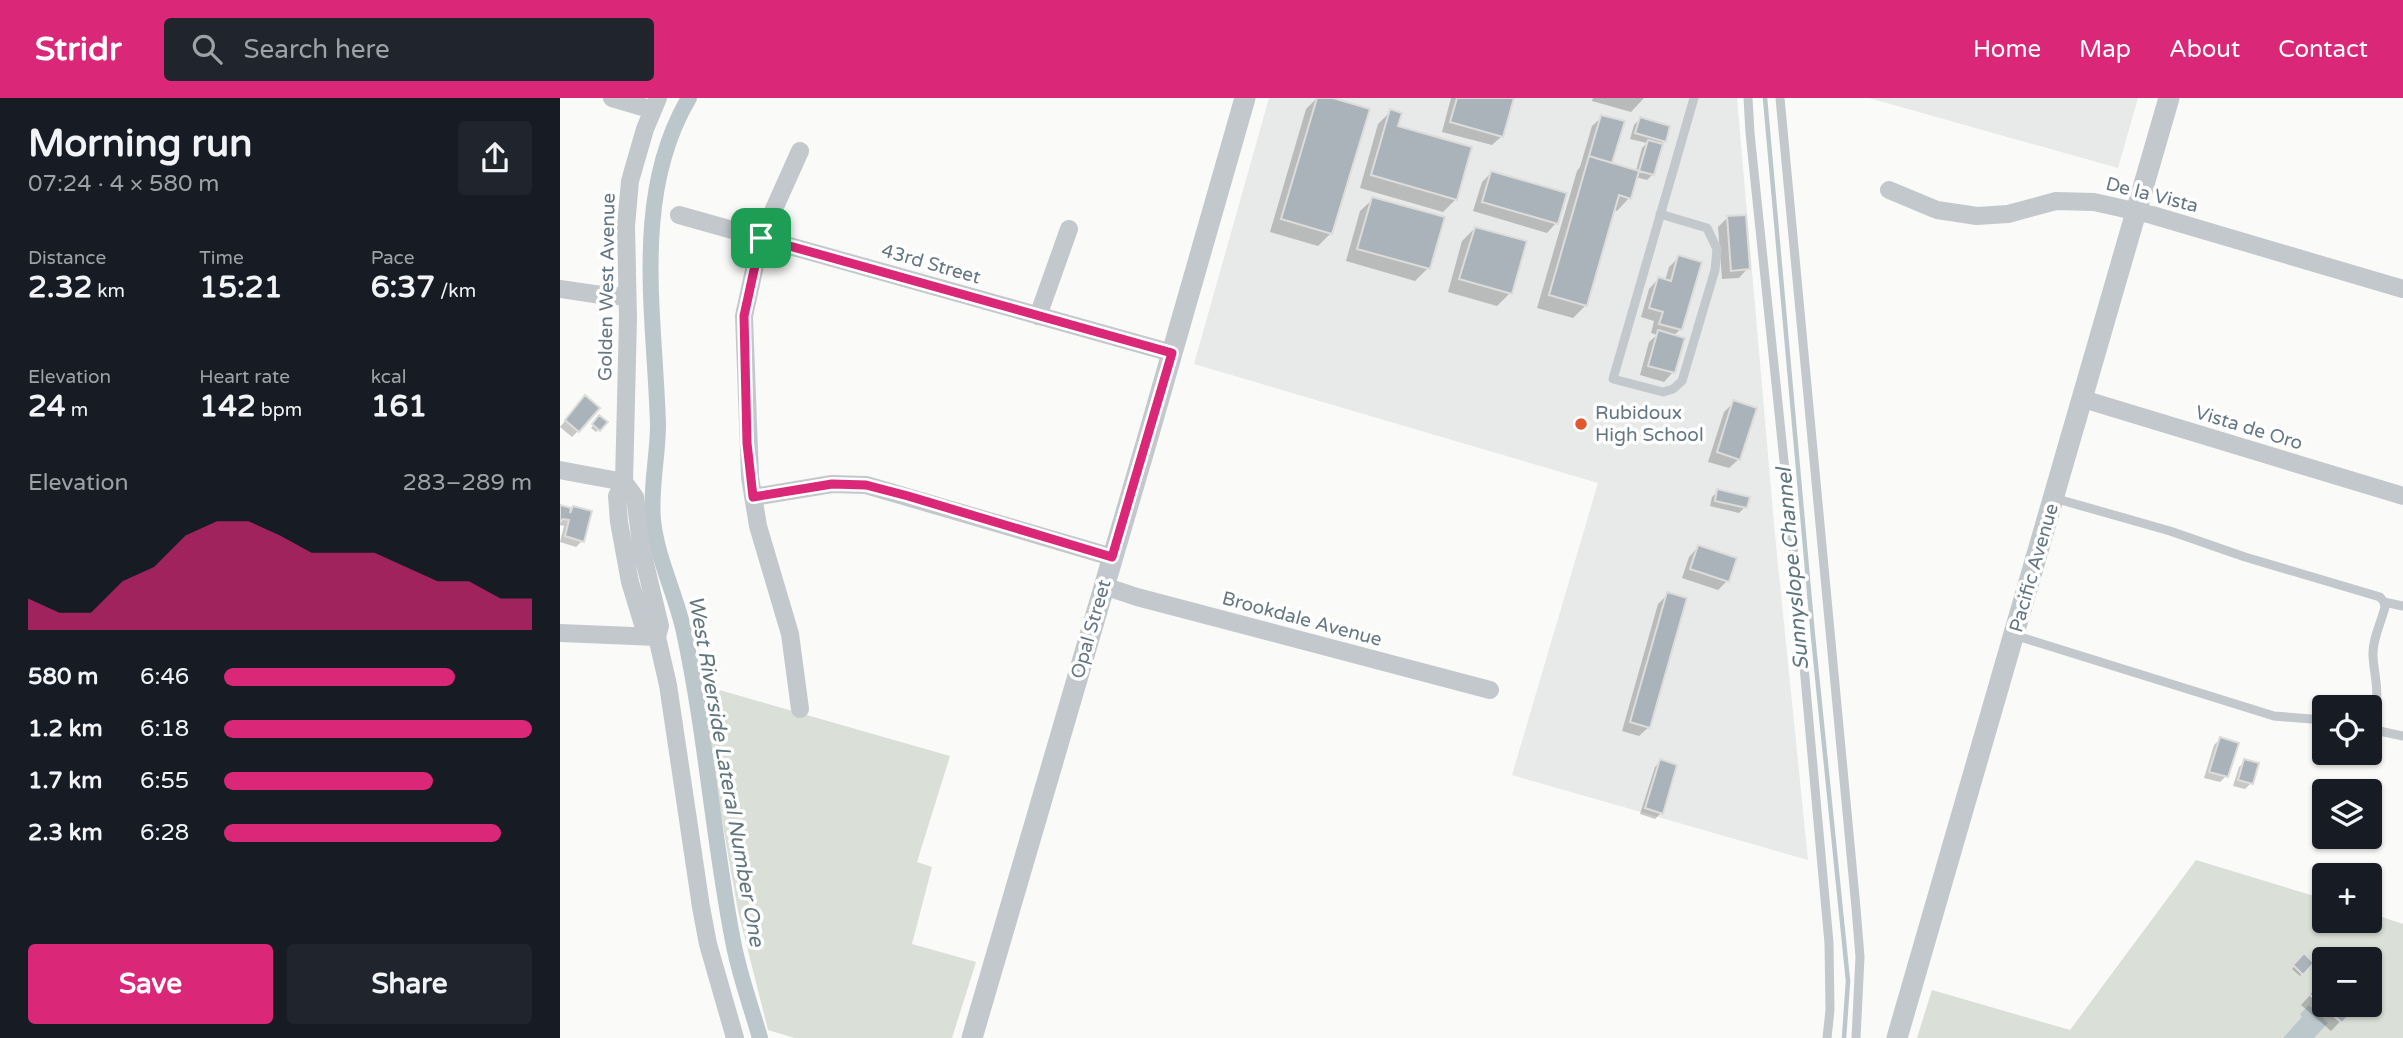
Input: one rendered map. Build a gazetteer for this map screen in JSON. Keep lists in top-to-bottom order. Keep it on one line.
{"streets":{"street":["De la Vista","43rd Street","Golden West Avenue","Vista de Oro","Pacific Avenue","Brookdale Avenue","Opal Street"]},"crossings":[["De la Vista","Pacific Avenue"],["43rd Street","Opal Street"],["Vista de Oro","Pacific Avenue"],["Brookdale Avenue","Opal Street"]],"water":["Sunnyslope Channel","West Riverside Lateral Number One"],"places":["Rubidoux High School"],"page":{"header":"Stridr","search":"Search here","nav":["Home","Map","About","Contact"],"heading":["Morning run","07:24 · 4 × 580 m"],"stats":[["Distance","2.32 km"],["Time","15:21"],["Pace","6:37 /km"],["Elevation","24 m"],["Heart rate","142 bpm"],["kcal","161"]],"chart":["Elevation","283–289 m"],"list":[{"name":"580 m","note":"6:46"},{"name":"1.2 km","note":"6:18"},{"name":"1.7 km","note":"6:55"},{"name":"2.3 km","note":"6:28"}],"map_buttons":["+","−"],"buttons":["Save","Share"]}}
